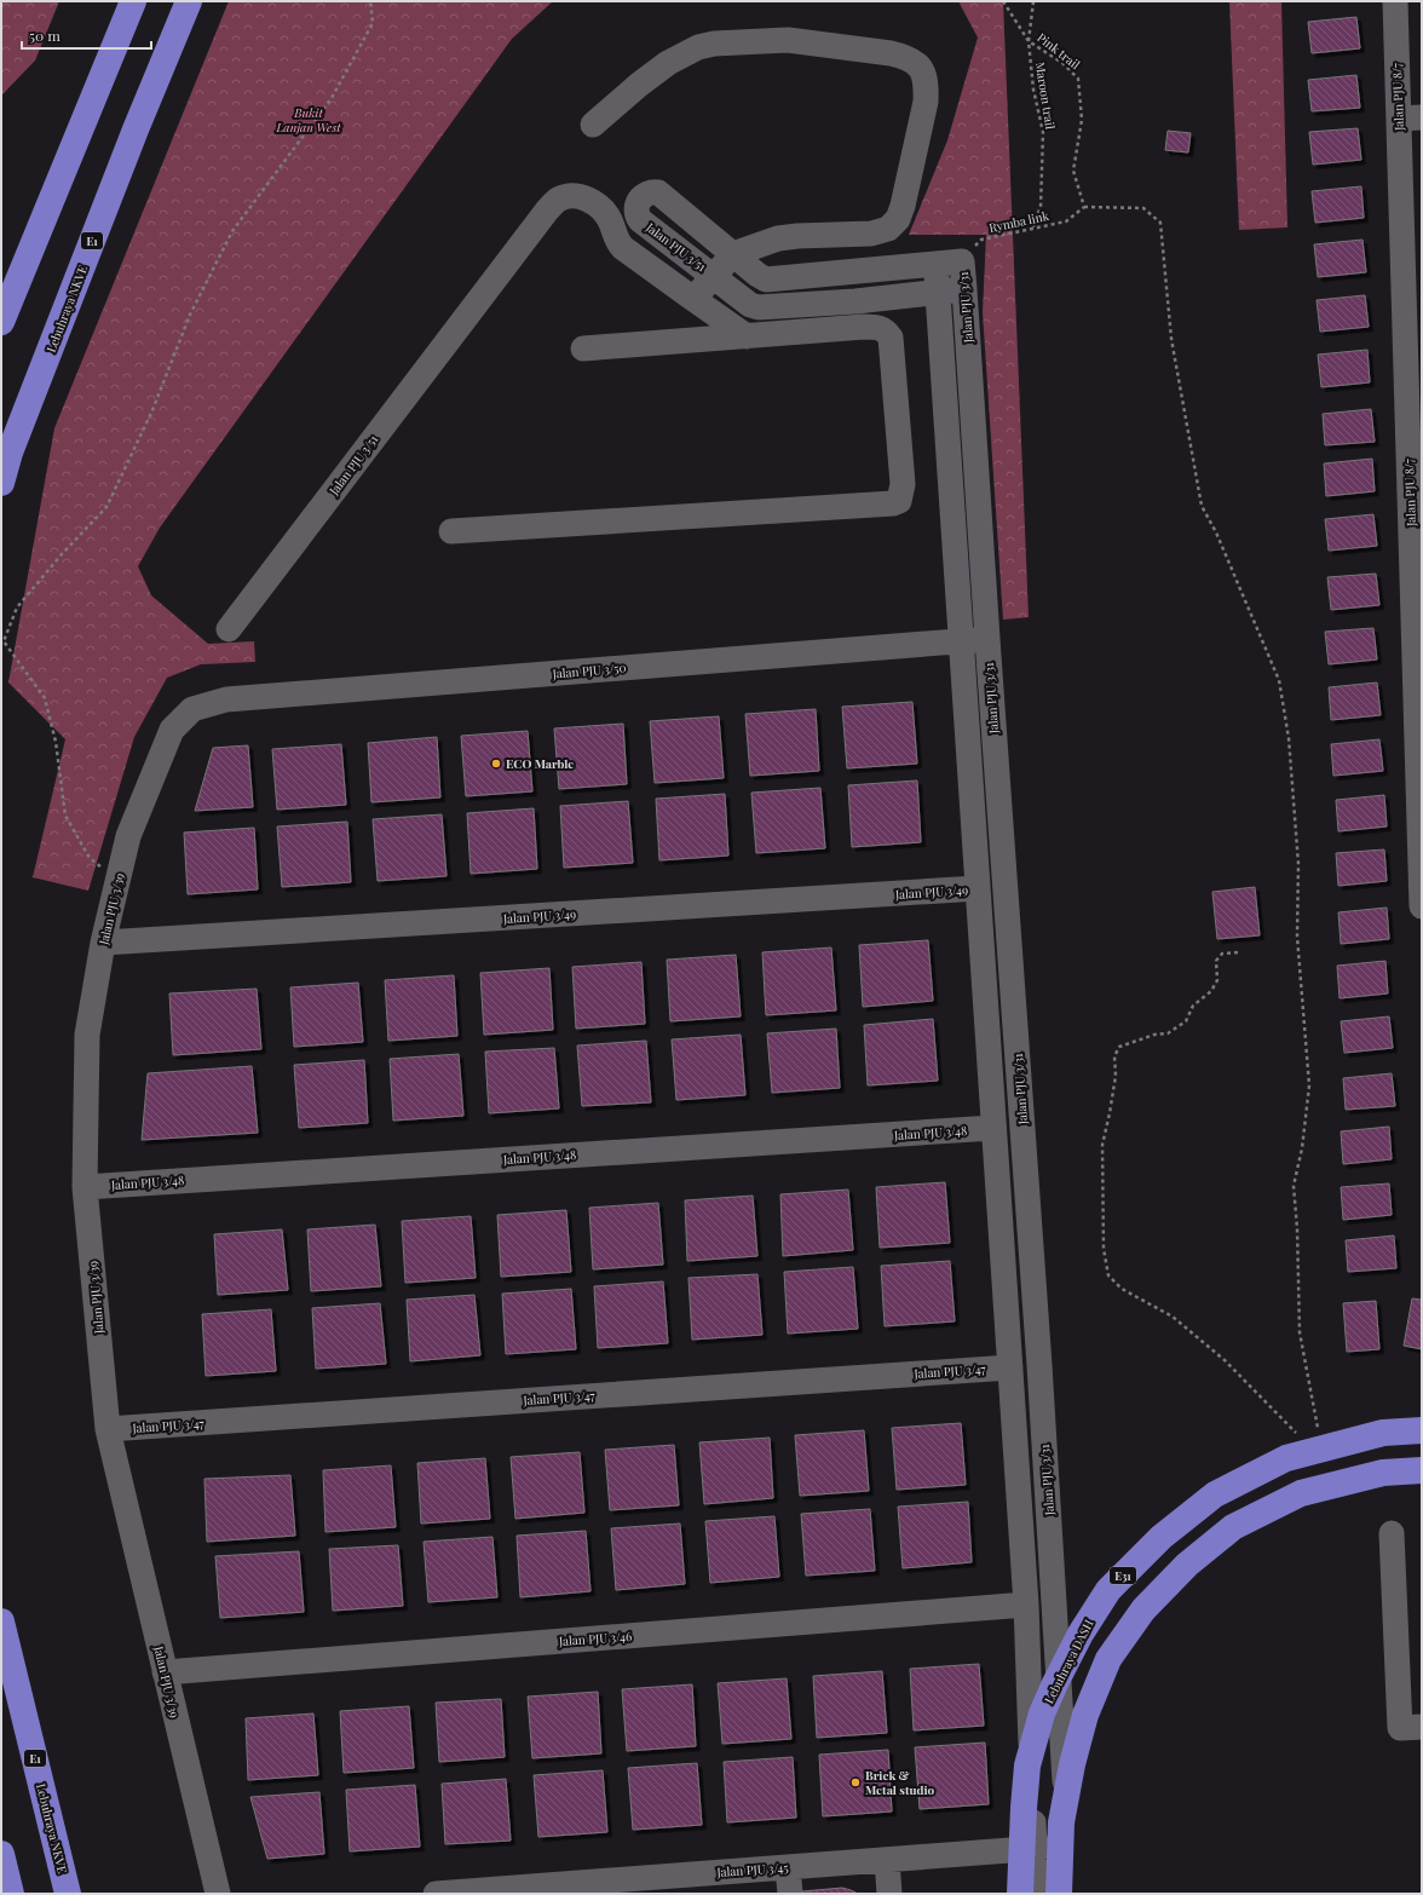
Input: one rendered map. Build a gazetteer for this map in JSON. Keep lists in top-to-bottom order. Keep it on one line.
{"streets":{"highway":["E1","Lebuhraya NKVE","E31","Lebuhraya DASH"],"street":["Jalan PJU 8/7","Jalan PJU 3/51","Jalan PJU 3/31","Jalan PJU 3/50","Jalan PJU 3/49","Jalan PJU 3/39","Jalan PJU 3/48","Jalan PJU 3/47","Jalan PJU 3/46","Jalan PJU 3/45"],"path":["Pink trail","Maroon trail","Rymba link"]},"crossings":[["Pink trail","Maroon trail"],["Pink trail","Rymba link"],["Maroon trail","Rymba link"],["Rymba link","Jalan PJU 3/31"],["Jalan PJU 3/51","Jalan PJU 3/31"],["Jalan PJU 3/31","Jalan PJU 3/50"],["Jalan PJU 3/31","Jalan PJU 3/45"],["Jalan PJU 3/50","Jalan PJU 3/39"],["Jalan PJU 3/49","Jalan PJU 3/39"],["Jalan PJU 3/39","Jalan PJU 3/48"],["Jalan PJU 3/39","Jalan PJU 3/47"],["Jalan PJU 3/39","Jalan PJU 3/46"]],"parks":["Bukit Lanjan West"],"places":["ECO Marble","Brick & Metal studio"],"scale_bar":"50 m"}
